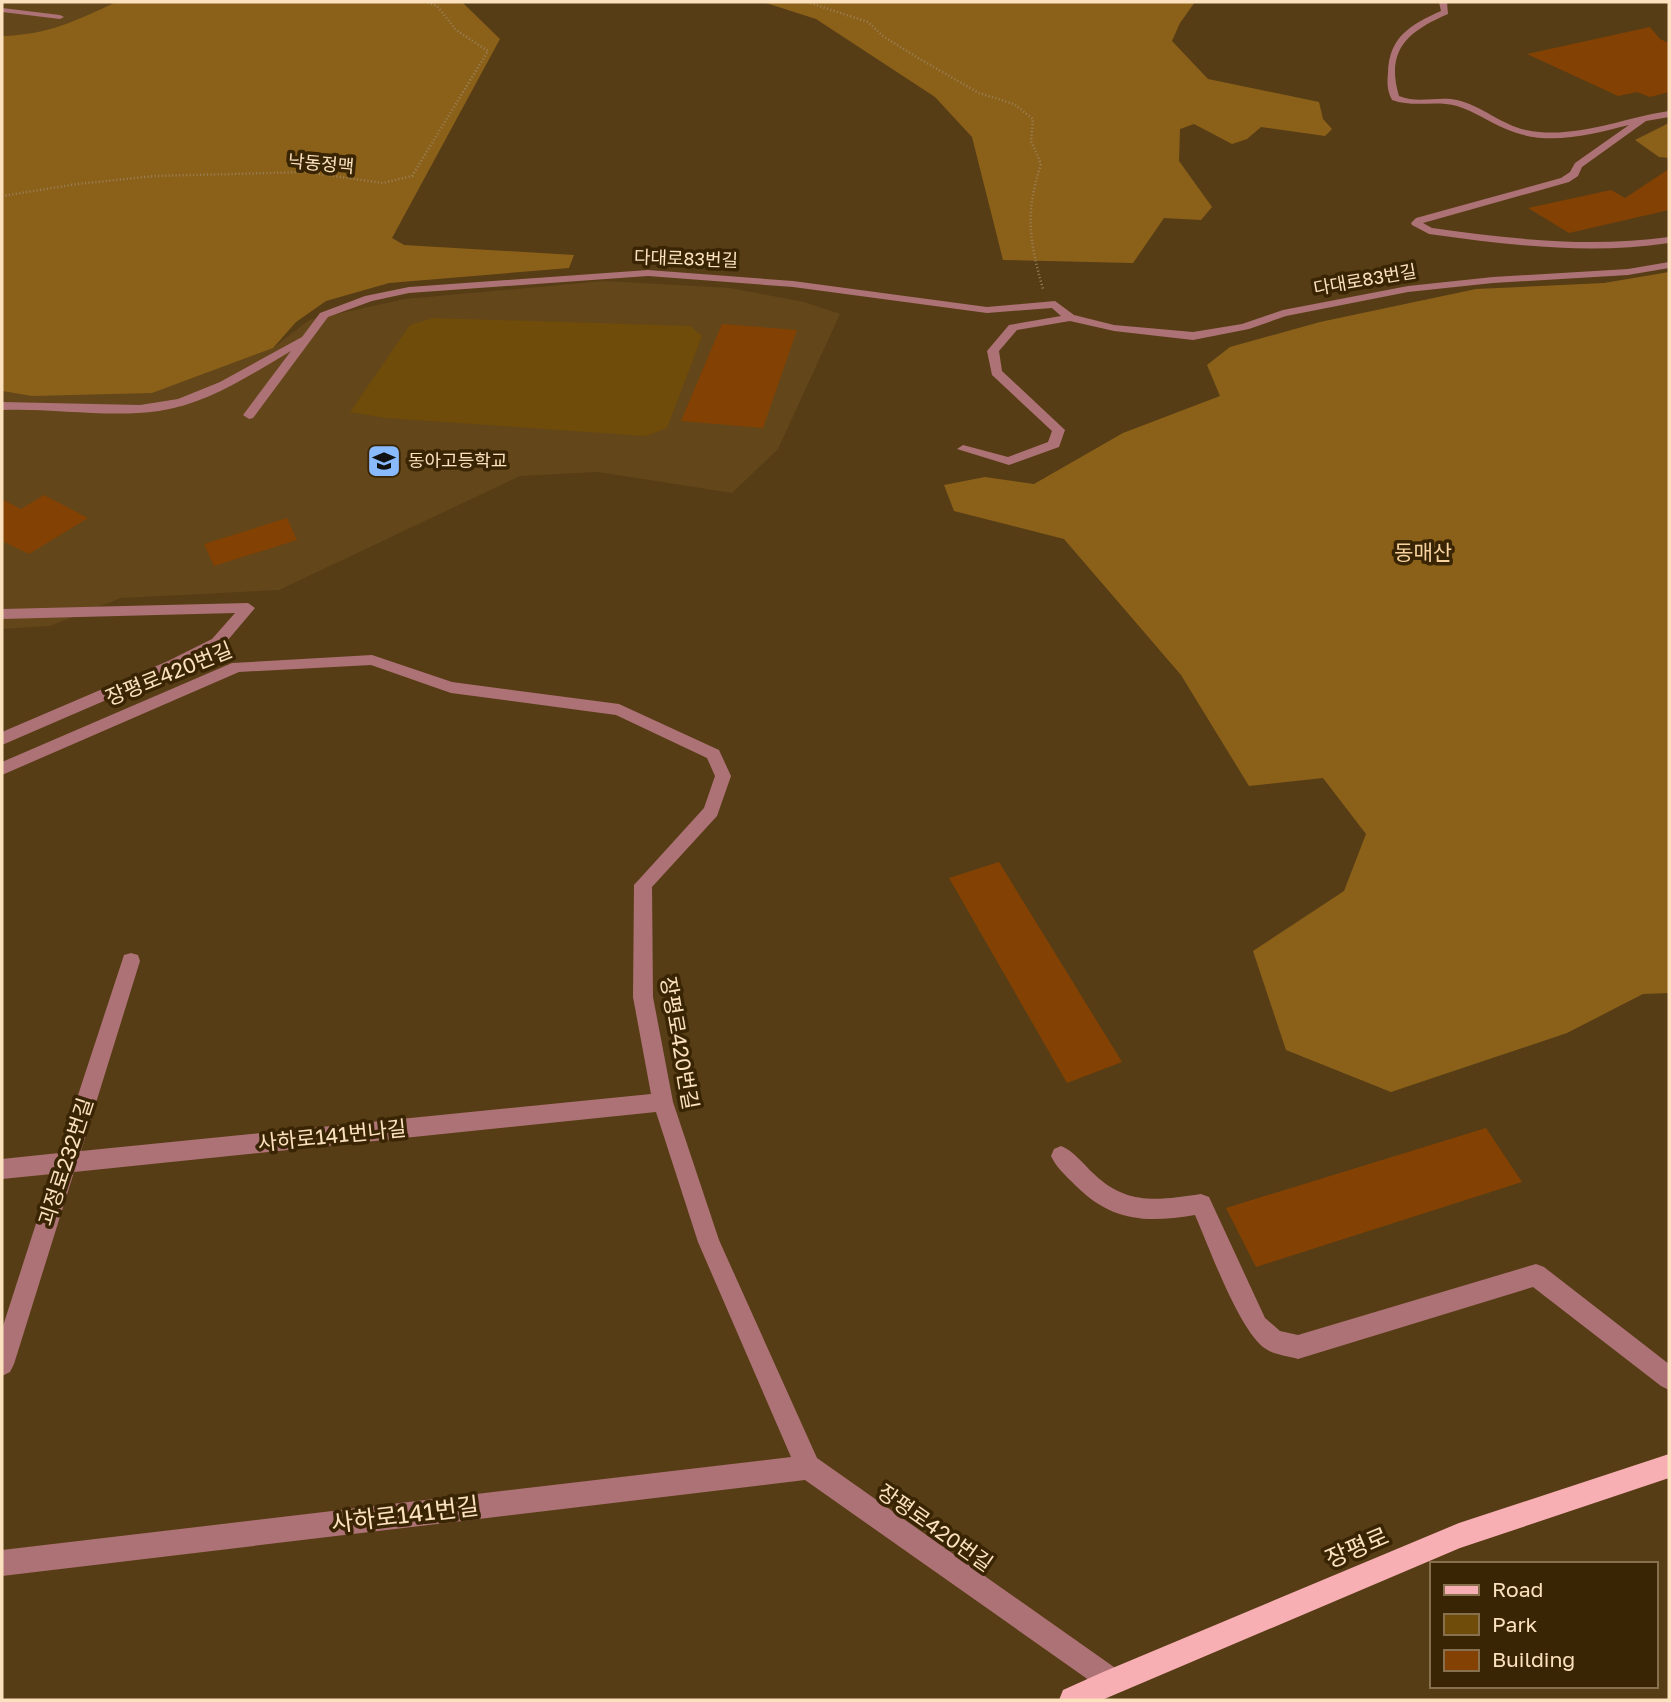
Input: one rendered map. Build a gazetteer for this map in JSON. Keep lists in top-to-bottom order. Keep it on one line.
{"streets":{"main road":["장평로"],"street":["다대로83번길","장평로420번길","사하로141번나길","괴정로232번길","사하로141번길"],"path":["낙동정맥"]},"crossings":[["장평로420번길","사하로141번나길"],["장평로420번길","사하로141번길"],["장평로420번길","장평로"],["사하로141번나길","괴정로232번길"]],"parks":["동매산"],"places":{"school or university":["동아고등학교"]},"legend":["Road","Park","Building"]}
